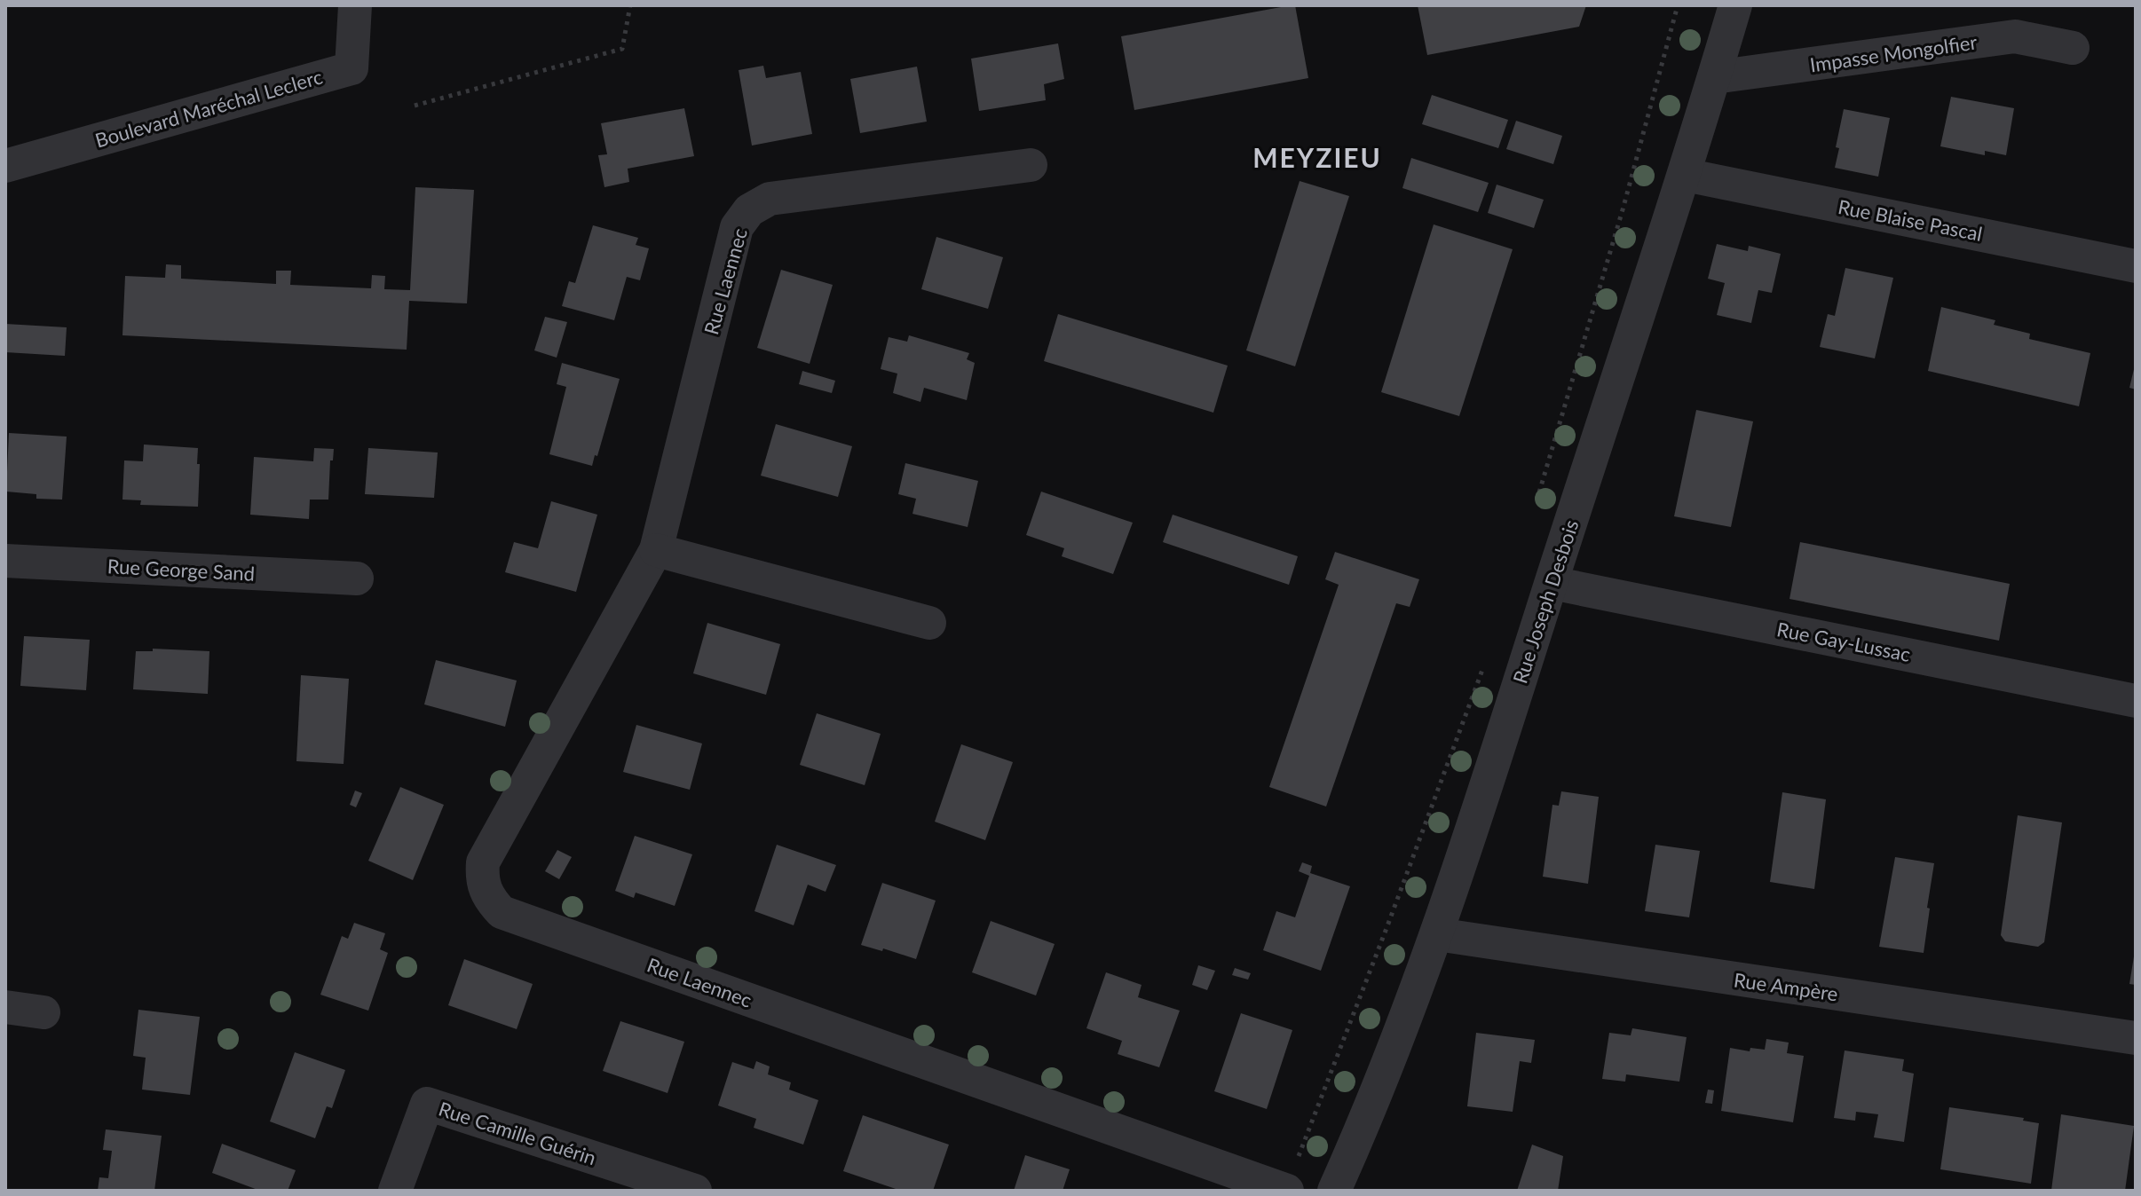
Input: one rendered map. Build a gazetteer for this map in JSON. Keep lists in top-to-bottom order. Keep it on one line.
{"streets":{"street":["Impasse Mongolfier","Boulevard Maréchal Leclerc","Rue Blaise Pascal","Rue Laennec","Rue George Sand","Rue Joseph Desbois","Rue Gay-Lussac","Rue Ampère","Rue Camille Guérin"]},"crossings":[["Impasse Mongolfier","Rue Joseph Desbois"],["Rue Blaise Pascal","Rue Joseph Desbois"],["Rue Joseph Desbois","Rue Gay-Lussac"],["Rue Joseph Desbois","Rue Ampère"]],"districts":["MEYZIEU"]}
